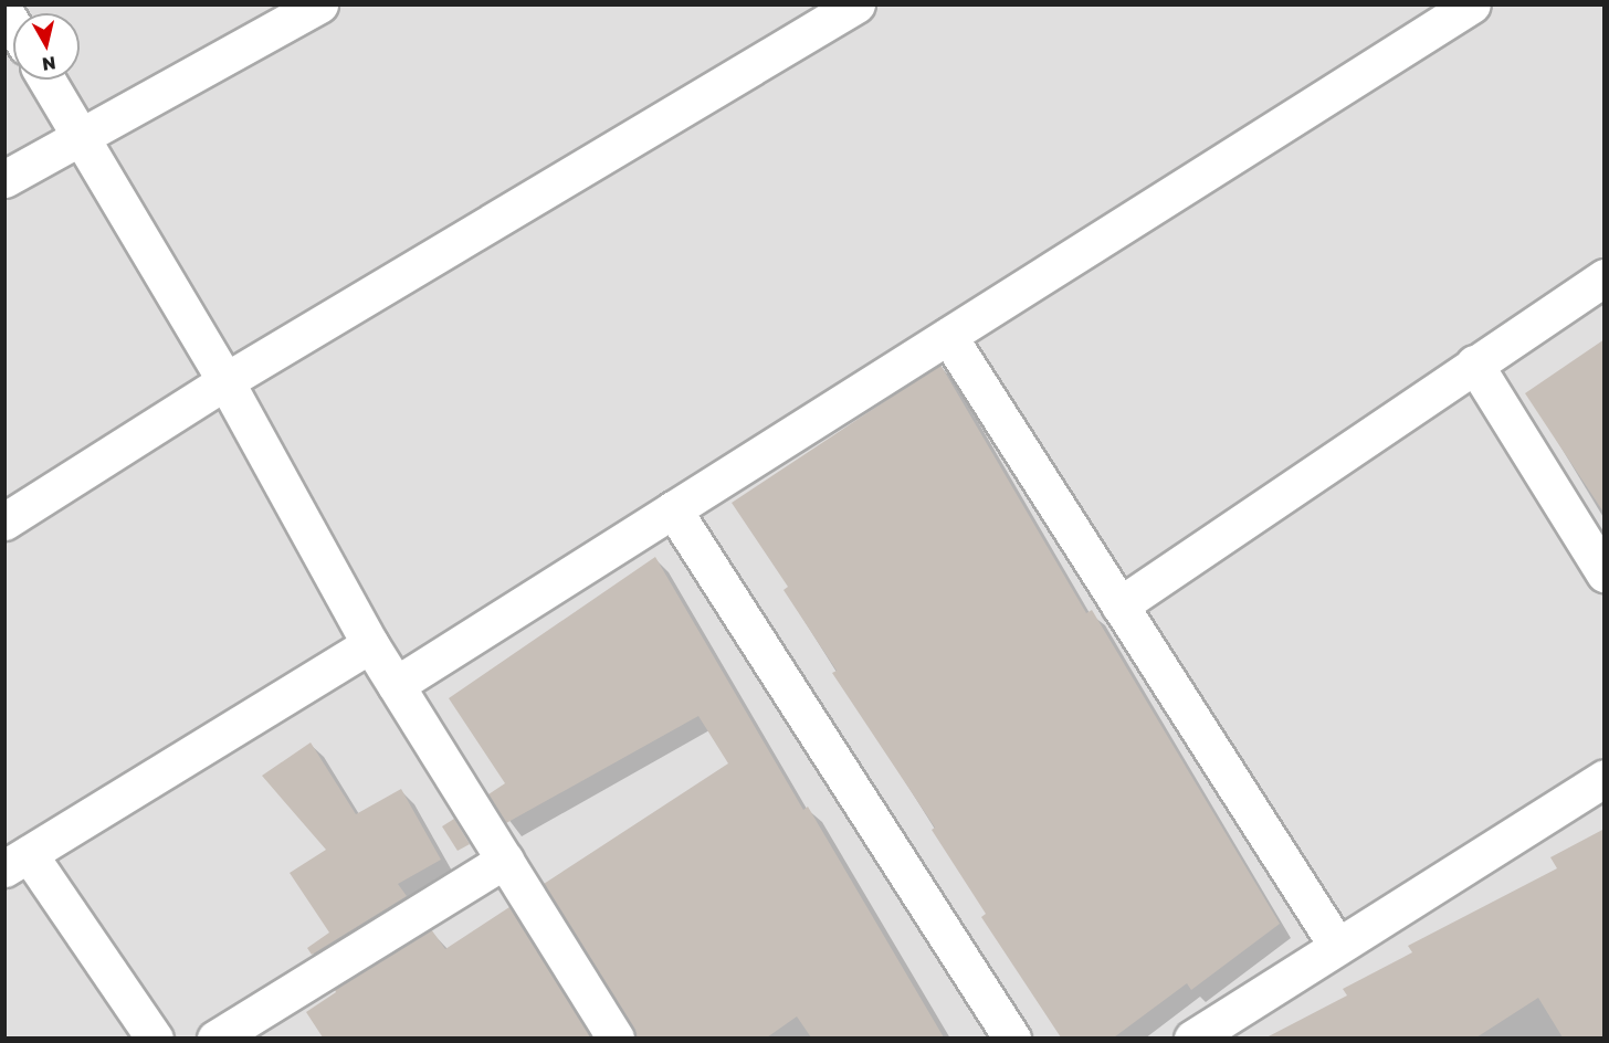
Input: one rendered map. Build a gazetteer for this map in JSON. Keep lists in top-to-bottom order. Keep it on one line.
{"north":"bottom"}
